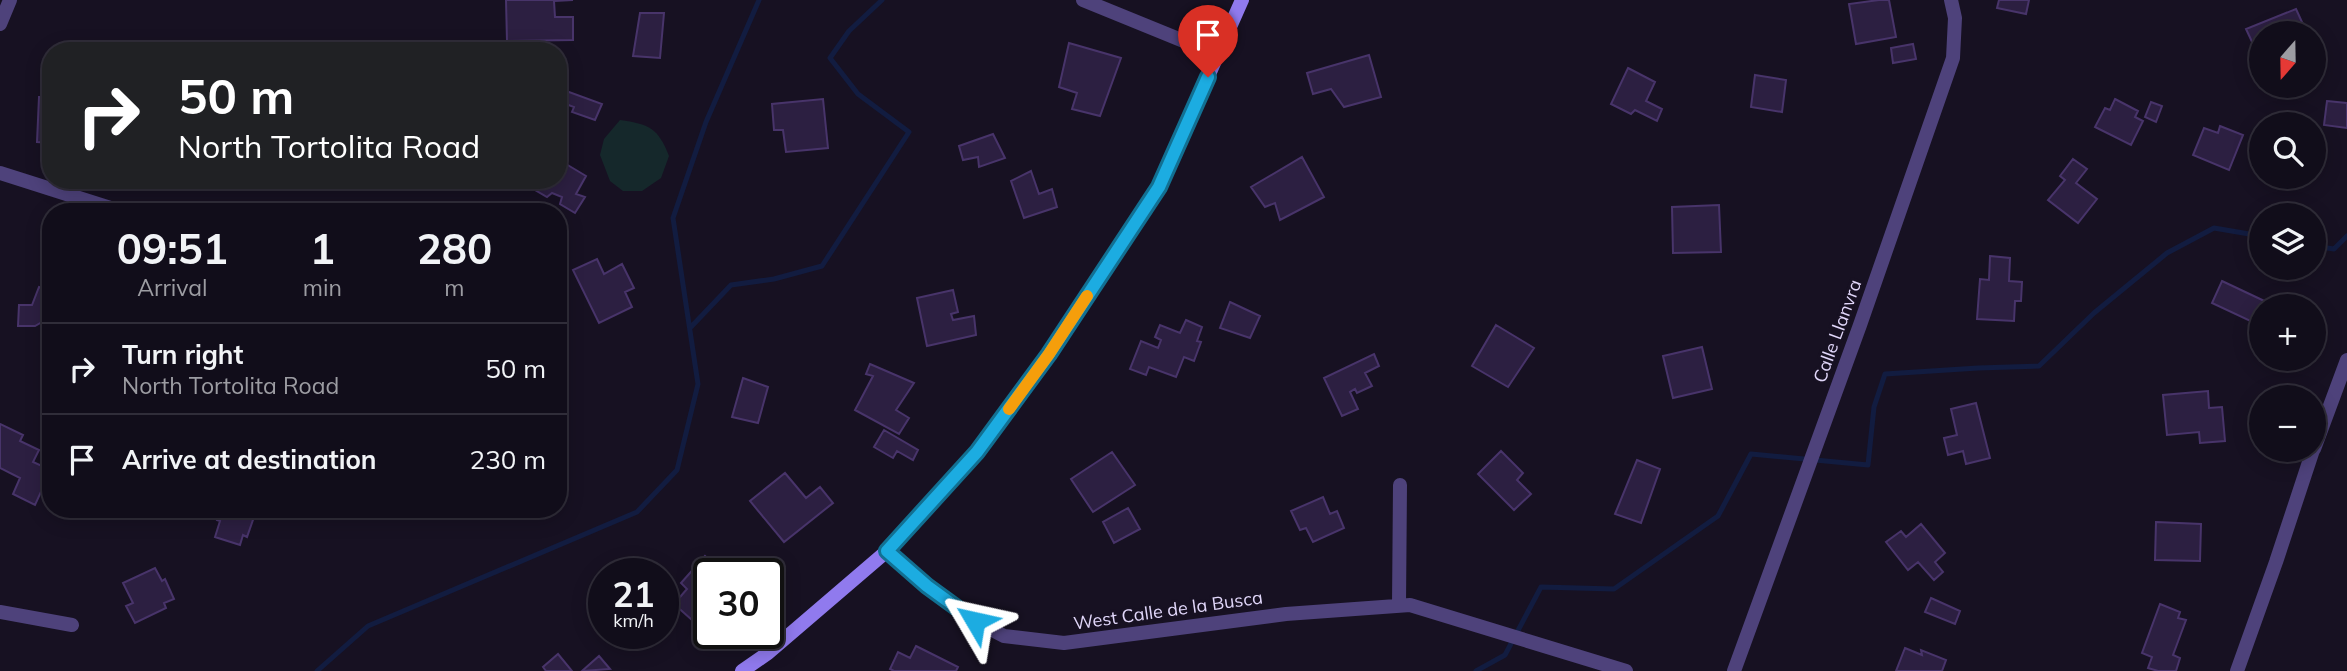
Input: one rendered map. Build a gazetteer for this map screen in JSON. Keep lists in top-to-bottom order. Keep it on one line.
{"streets":{"street":["Calle Llanvra","West Calle de la Busca"]},"north":"bottom","page":{"map_buttons":["+","−"],"turn":["50 m","North Tortolita Road"],"eta":["09:51","Arrival","1","min","280","m"],"list":[{"name":"Turn right","note":"North Tortolita Road","value":"50 m"},{"name":"Arrive at destination","value":"230 m"}],"speed":"21 km/h","limit":"30"}}
